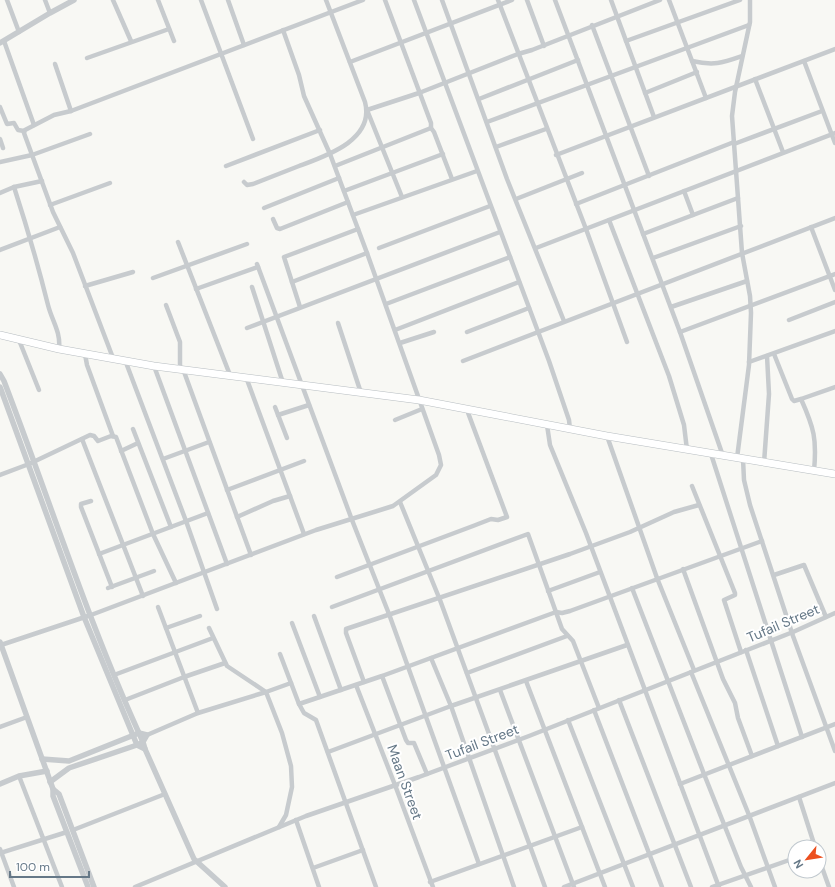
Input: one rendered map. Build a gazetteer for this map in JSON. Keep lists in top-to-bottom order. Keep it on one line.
{"streets":{"street":["Tufail Street","Maan Street"]},"crossings":[["Tufail Street","Maan Street"]],"scale_bar":"100 m","north":"bottom left"}
